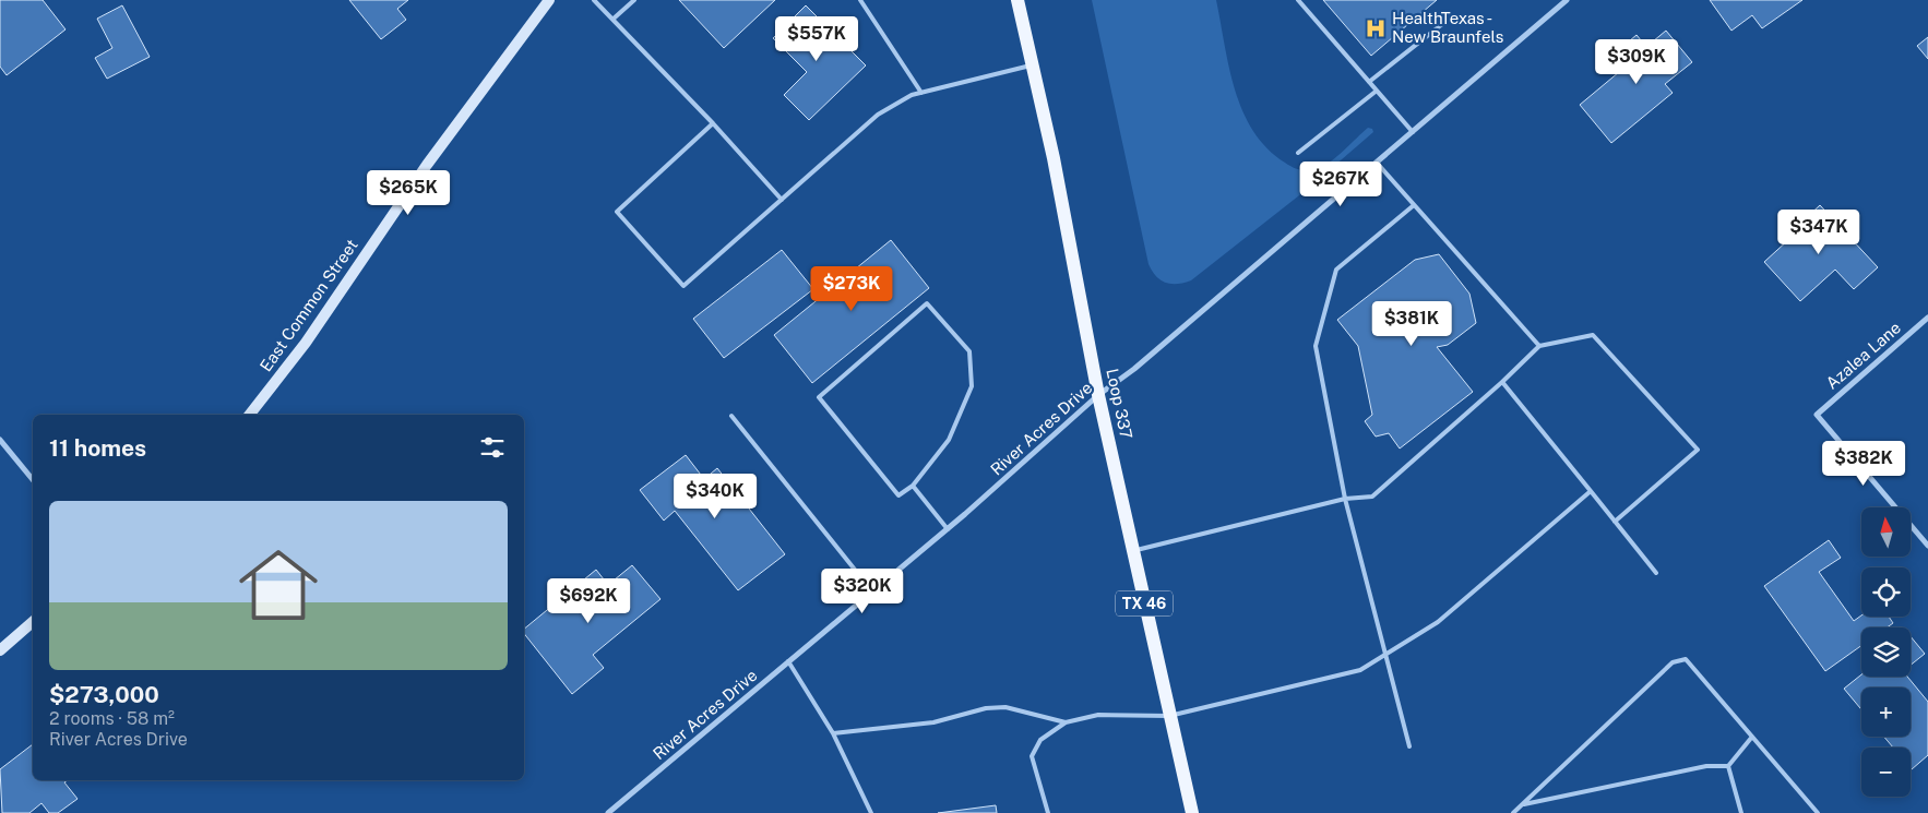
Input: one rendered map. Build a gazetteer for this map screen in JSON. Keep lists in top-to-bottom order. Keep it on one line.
{"streets":{"main road":["East Common Street","Loop 337","TX 46"],"street":["Azalea Lane","River Acres Drive"]},"crossings":[["Loop 337","River Acres Drive"]],"places":{"hospital":["HealthTexas - New Braunfels"]},"north":"top","page":{"price":["$557K","$309K","$267K","$265K","$347K","$273K","$381K","$382K","$340K","$320K","$692K"],"heading":"11 homes","list":[{"name":"$273,000","note":"2 rooms · 58 m² · River Acres Drive"}],"map_buttons":["+","−"]}}
